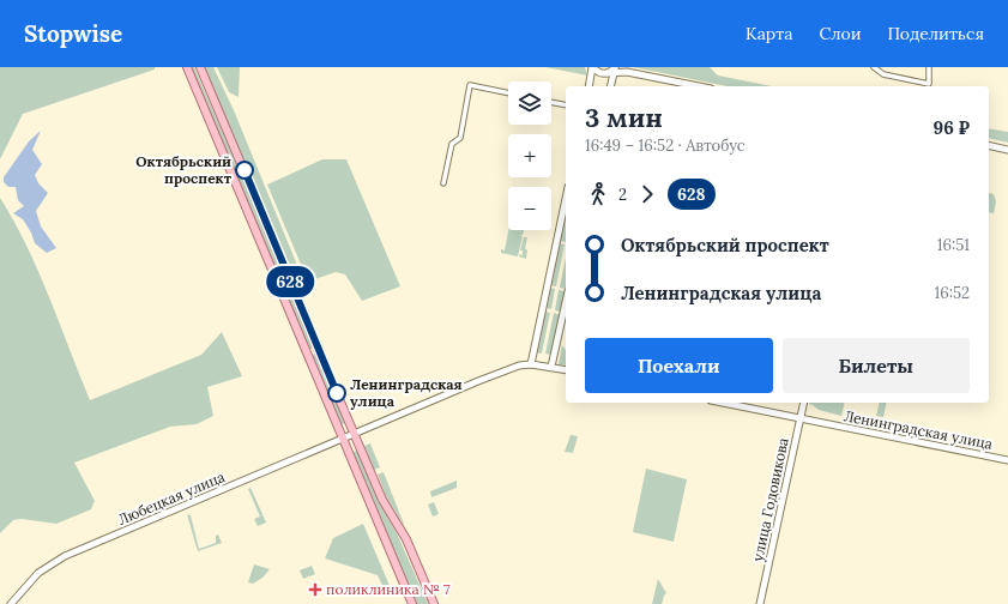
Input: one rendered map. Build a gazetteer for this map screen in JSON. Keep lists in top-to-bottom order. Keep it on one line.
{"streets":{"street":["Ленинградская улица","Любецкая улица","улица Годовикова"]},"crossings":[["Ленинградская улица","улица Годовикова"]],"places":{"other":["Октябрьский проспект","Ленинградская улица"],"health":["поликлиника № 7"]},"lines":["bus line 628"],"page":{"header":"Stopwise","nav":["Карта","Слои","Поделиться"],"on_map":"628","map_buttons":["+","−"],"heading":["3 мин","16:49 – 16:52 · Автобус","96 ₽"],"legs":["2","628"],"list":[{"name":"Октябрьский проспект","value":"16:51"},{"name":"Ленинградская улица","value":"16:52"}],"buttons":["Поехали","Билеты"]}}
